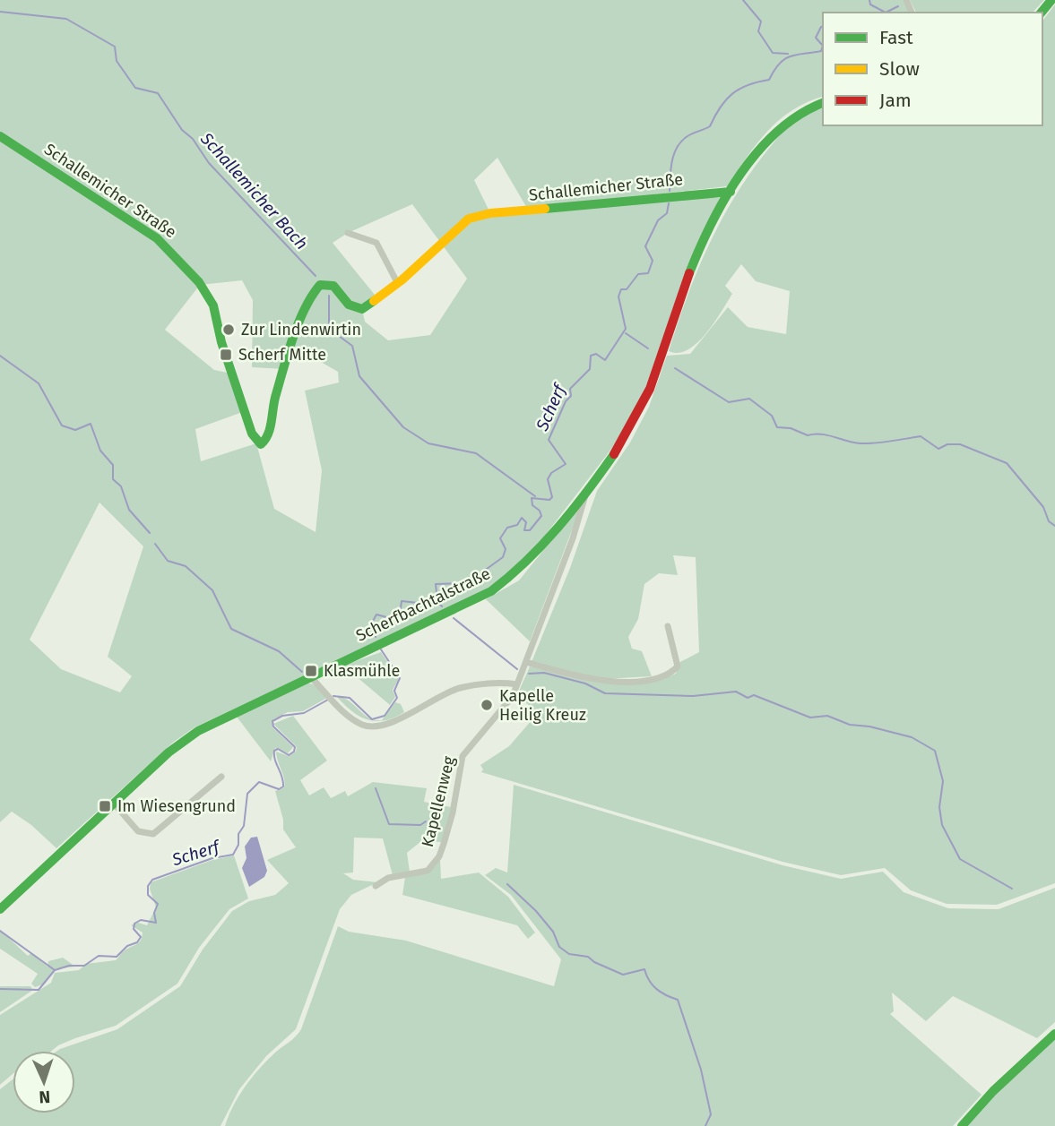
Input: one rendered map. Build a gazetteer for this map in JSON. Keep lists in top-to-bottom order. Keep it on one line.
{"streets":{"main road":["Schallemicher Straße","Scherfbachtalstraße"],"street":["Kapellenweg"]},"crossings":[["Schallemicher Straße","Scherfbachtalstraße"],["Scherfbachtalstraße","Kapellenweg"]],"water":["Schallemicher Bach","Scherf"],"places":{"other":["Zur Lindenwirtin","Kapelle Heilig Kreuz"],"transit":["Scherf Mitte","Klasmühle","Im Wiesengrund"]},"legend":["Fast","Slow","Jam"],"north":"bottom"}
